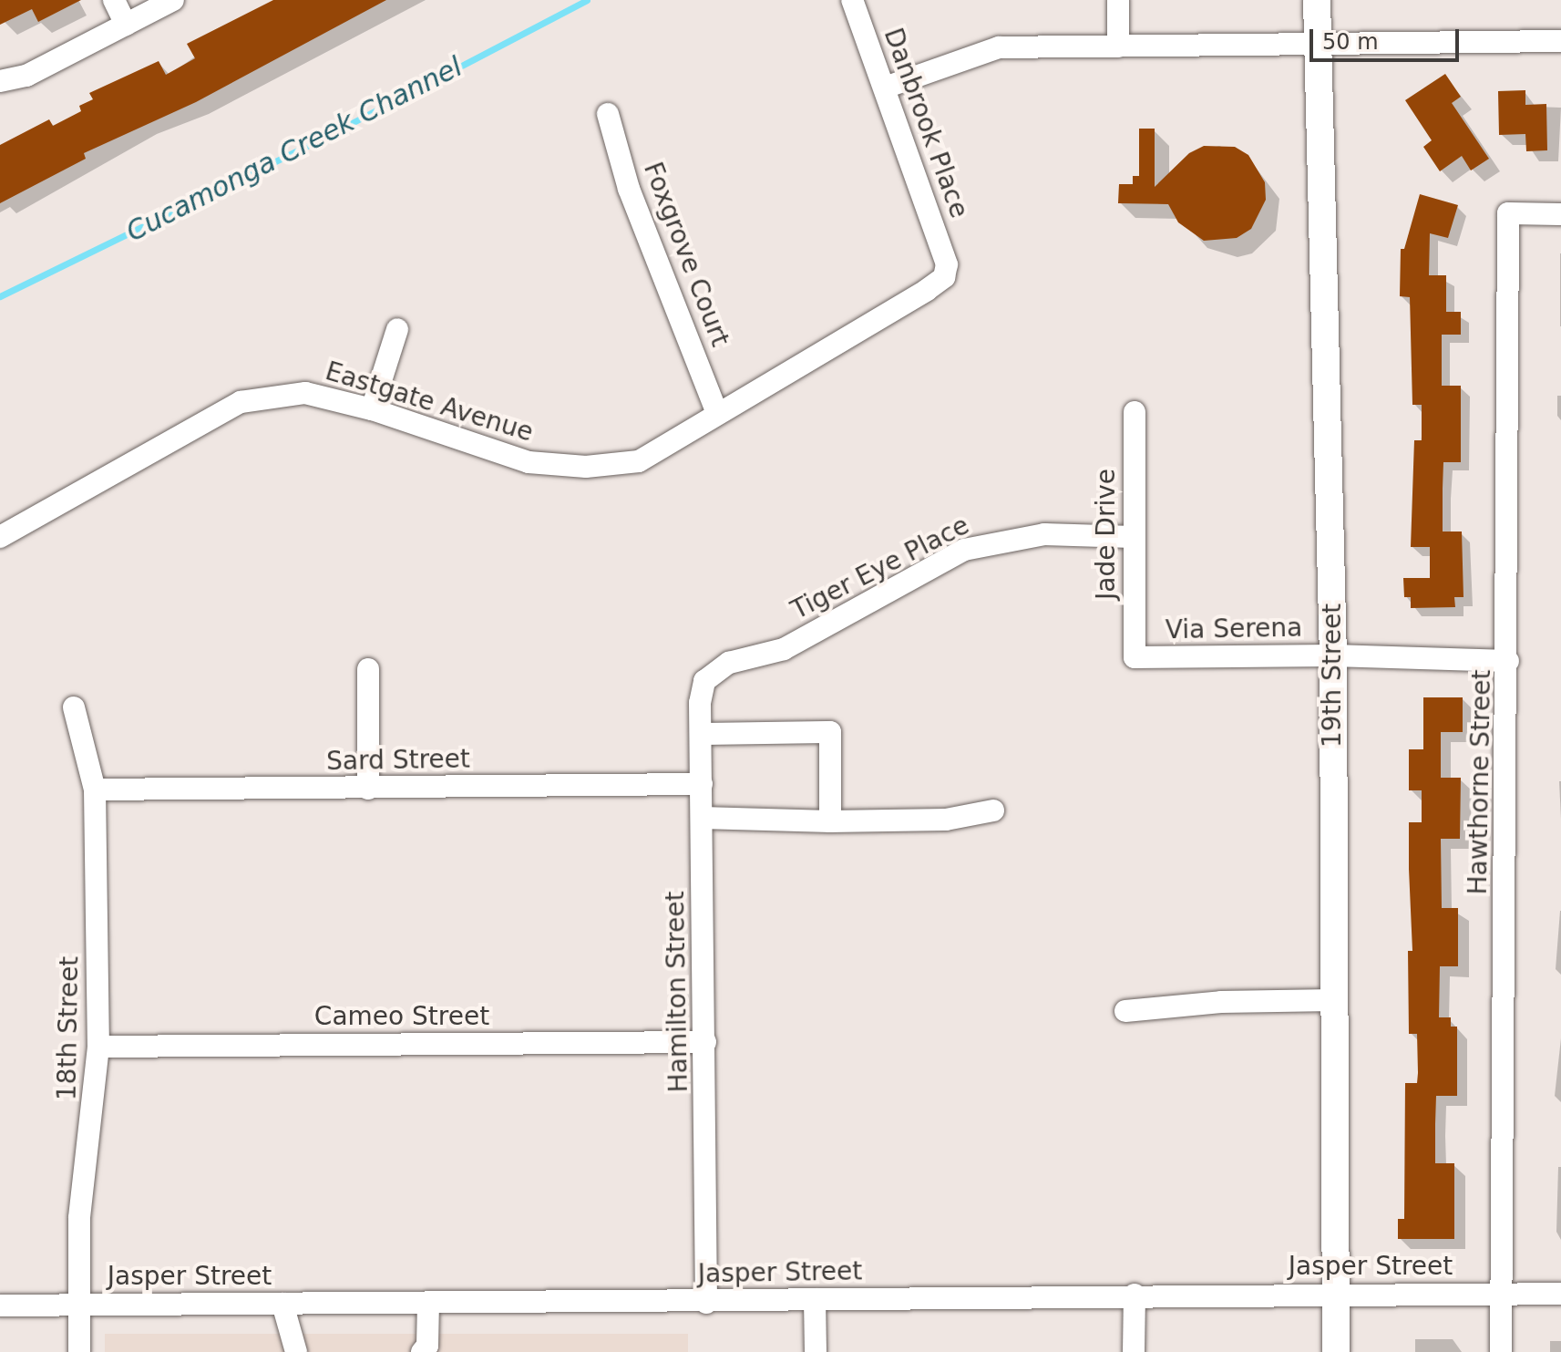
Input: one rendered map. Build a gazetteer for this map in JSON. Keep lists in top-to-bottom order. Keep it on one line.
{"streets":{"main road":["19th Street"],"street":["Danbrook Place","Foxgrove Court","Eastgate Avenue","Jade Drive","Tiger Eye Place","Via Serena","Sard Street","Hawthorne Street","Hamilton Street","Cameo Street","18th Street","Jasper Street"]},"crossings":[["Danbrook Place","Eastgate Avenue"],["Foxgrove Court","Eastgate Avenue"],["Jade Drive","Tiger Eye Place"],["Jade Drive","Via Serena"],["Tiger Eye Place","Hamilton Street"],["Via Serena","19th Street"],["Via Serena","Hawthorne Street"],["19th Street","Jasper Street"],["Sard Street","Hamilton Street"],["Sard Street","18th Street"],["Hawthorne Street","Jasper Street"],["Hamilton Street","Cameo Street"],["Hamilton Street","Jasper Street"],["Cameo Street","18th Street"],["18th Street","Jasper Street"]],"water":["Cucamonga Creek Channel"],"scale_bar":"50 m"}
